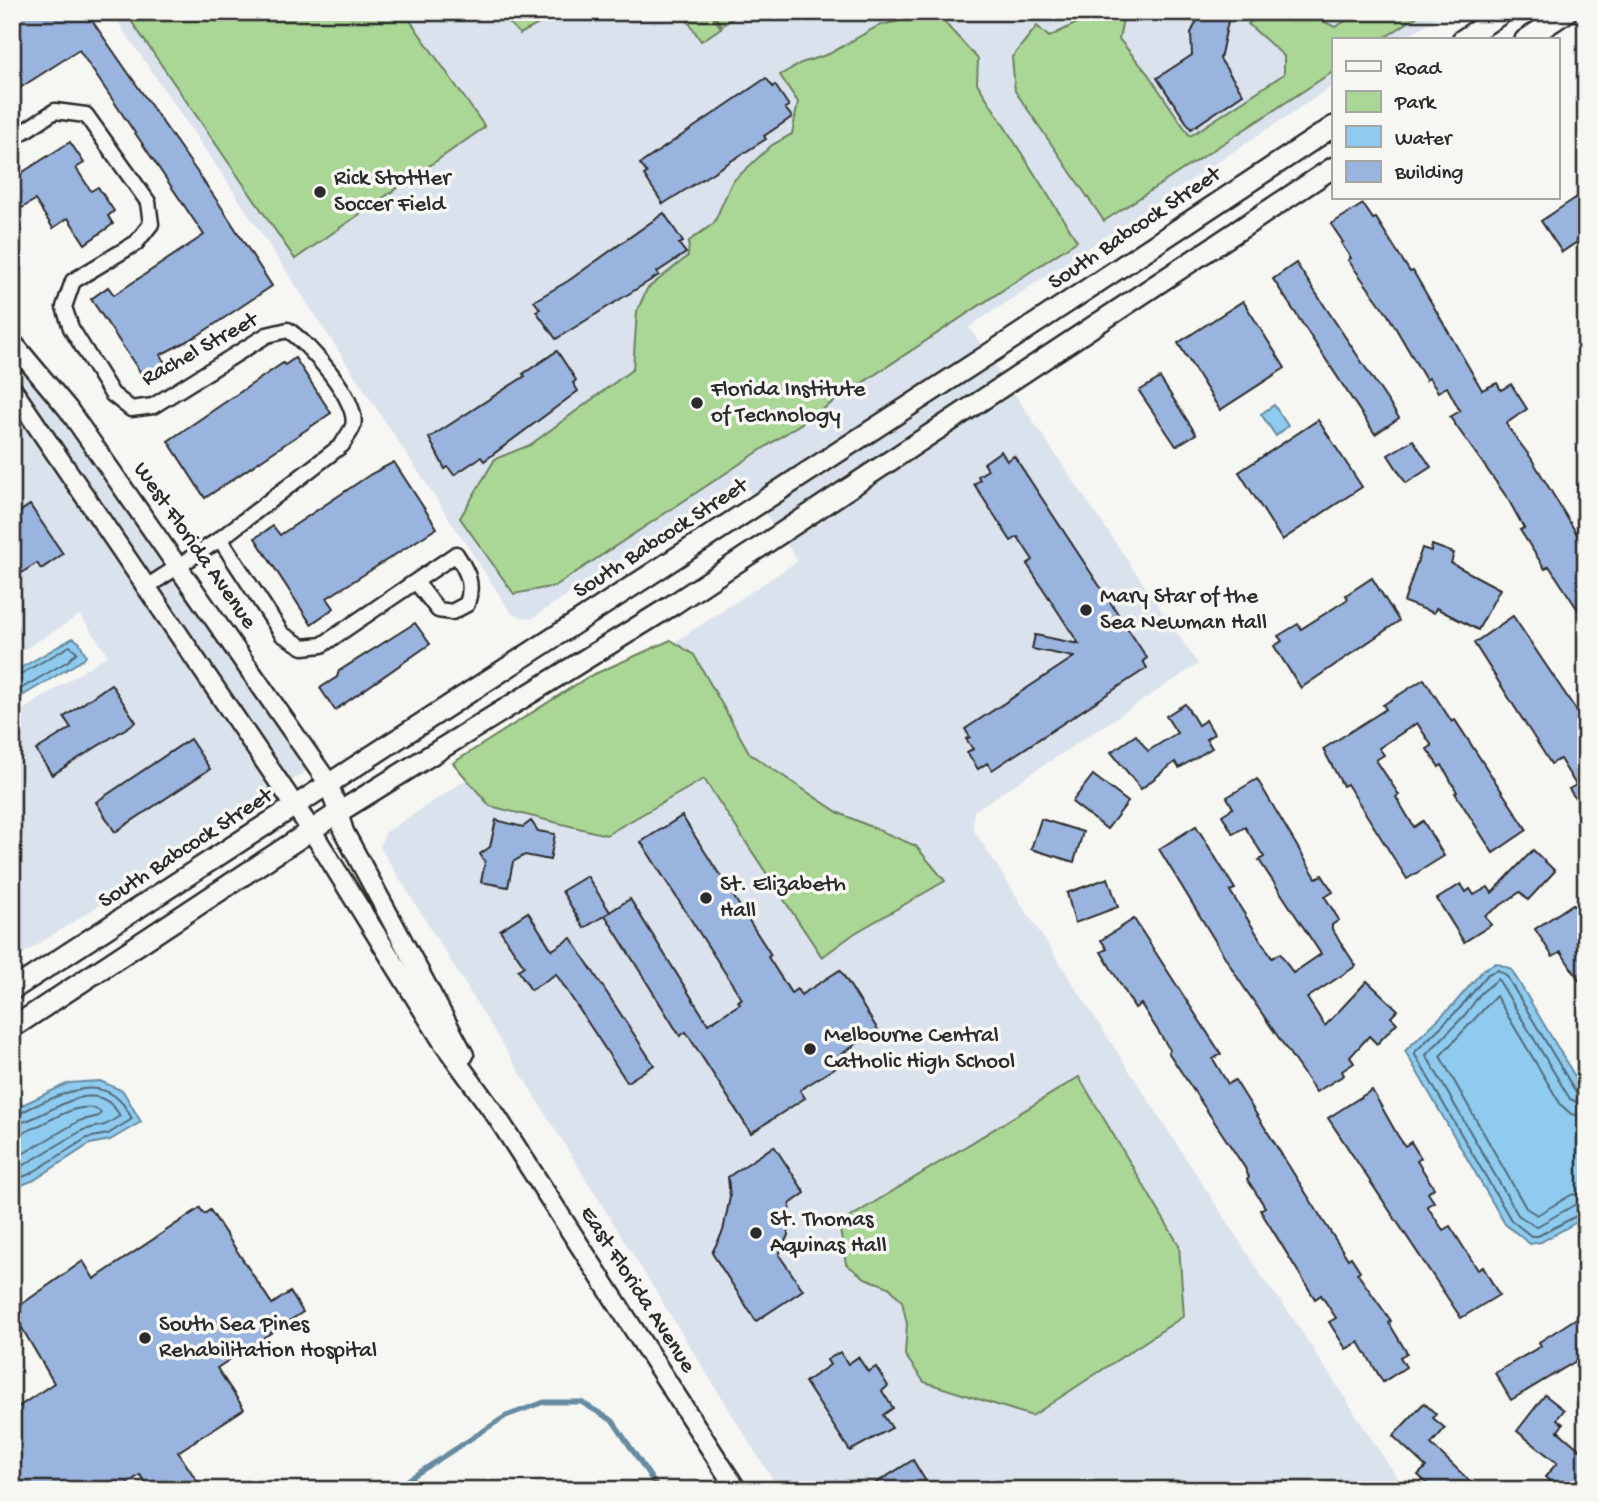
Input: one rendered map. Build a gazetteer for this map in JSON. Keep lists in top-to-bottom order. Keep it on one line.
{"streets":{"main road":["South Babcock Street"],"street":["Rachel Street","West Florida Avenue","East Florida Avenue"]},"crossings":[["South Babcock Street","West Florida Avenue"],["South Babcock Street","East Florida Avenue"],["Rachel Street","West Florida Avenue"],["West Florida Avenue","East Florida Avenue"]],"places":["Rick Stottler Soccer Field","Florida Institute of Technology","Mary Star of the Sea Newman Hall","St. Elizabeth Hall","Melbourne Central Catholic High School","St. Thomas Aquinas Hall","South Sea Pines Rehabilitation Hospital"],"legend":["Road","Park","Water","Building"]}
